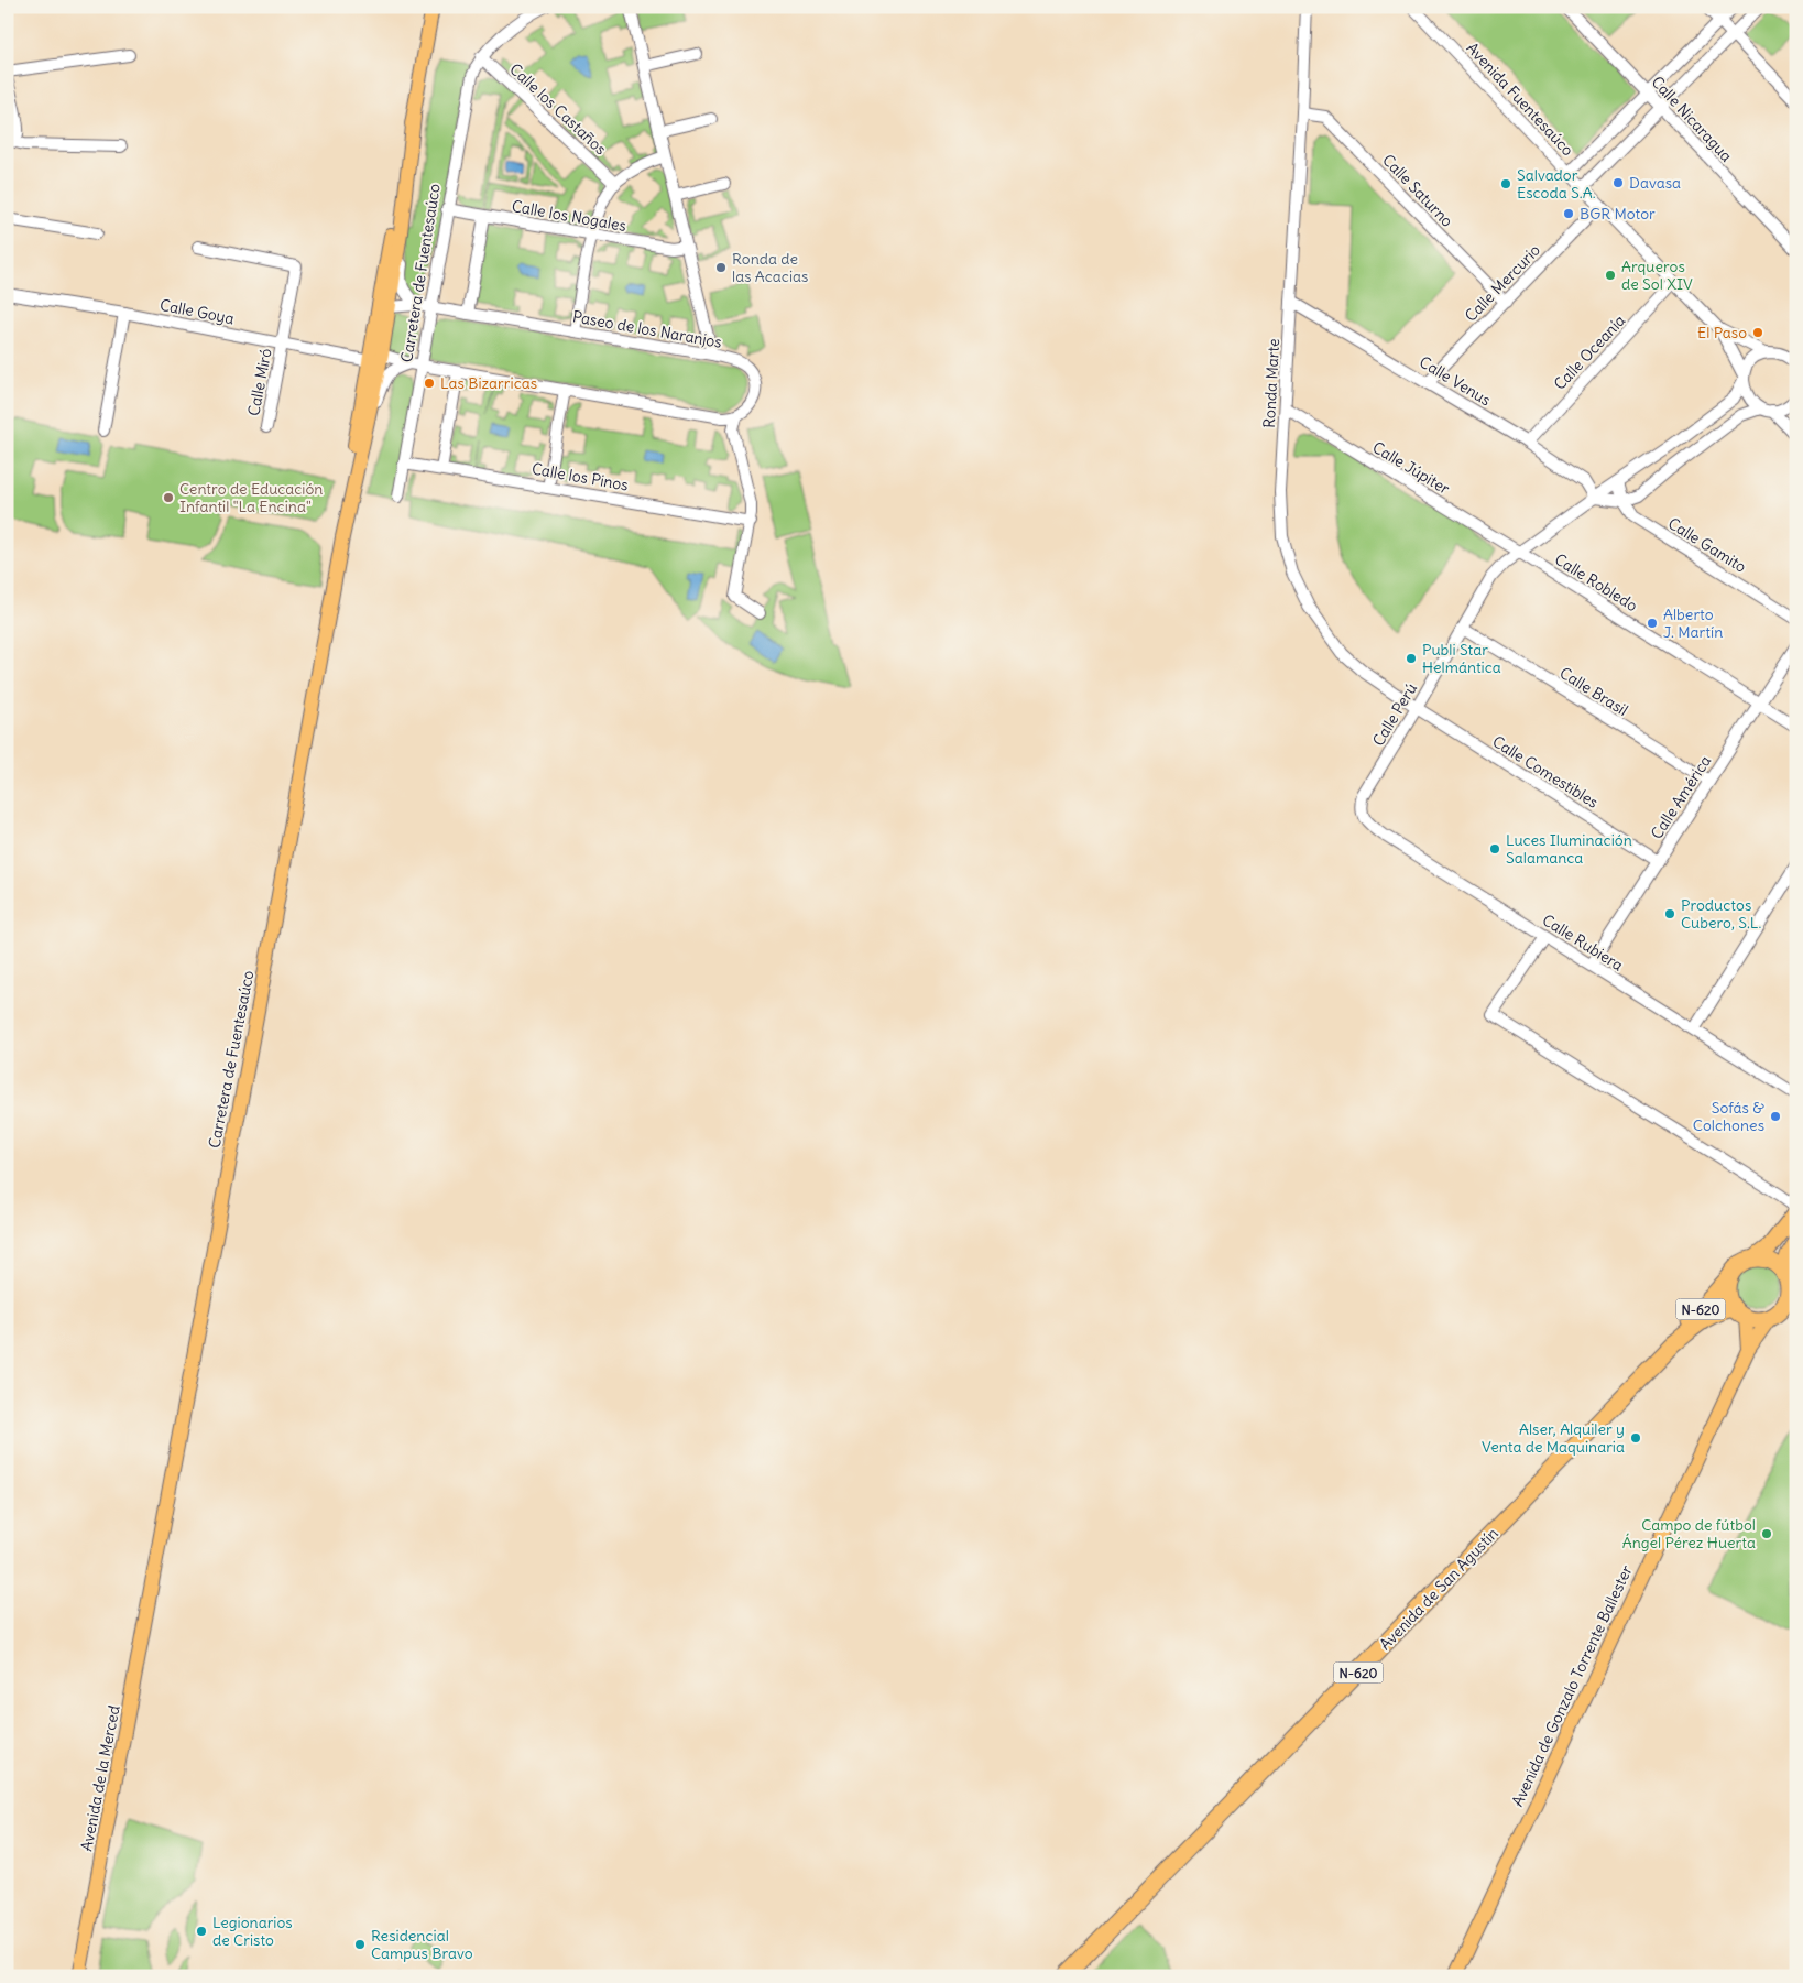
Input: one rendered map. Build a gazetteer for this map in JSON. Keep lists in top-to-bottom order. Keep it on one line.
{"streets":{"highway":["N-620","Avenida de San Agustín"],"main road":["Carretera de Fuentesaúco","Avenida de Gonzalo Torrente Ballester","Avenida de la Merced"],"street":["Avenida Fuentesaúco","Calle los Castaños","Calle Nicaragua","Calle Saturno","Calle los Nogales","Calle Mercurio","Calle Goya","Paseo de los Naranjos","Calle Oceanía","Calle Venus","Calle Miró","Ronda Marte","Calle Júpiter","Calle los Pinos","Calle Gamito","Calle Robledo","Calle Brasil","Calle Perú","Calle Comestibles","Calle América","Calle Rubiera"]},"crossings":[["Avenida Fuentesaúco","Calle Mercurio"],["Avenida Fuentesaúco","Calle Oceanía"],["Avenida Fuentesaúco","Calle Perú"],["Calle los Castaños","Carretera de Fuentesaúco"],["Calle Saturno","Calle Mercurio"],["Calle Saturno","Ronda Marte"],["Calle los Nogales","Carretera de Fuentesaúco"],["Carretera de Fuentesaúco","Calle Goya"],["Carretera de Fuentesaúco","Paseo de los Naranjos"],["Carretera de Fuentesaúco","Calle los Pinos"],["Carretera de Fuentesaúco","Avenida de la Merced"],["Calle Mercurio","Calle Venus"],["Calle Goya","Calle Miró"],["Calle Oceanía","Calle Venus"],["Calle Venus","Ronda Marte"],["Calle Venus","Calle Perú"],["Ronda Marte","Calle Júpiter"],["Ronda Marte","Calle Perú"],["Ronda Marte","Calle Comestibles"],["Calle Júpiter","Calle Robledo"],["Calle Júpiter","Calle Perú"],["Calle Gamito","Calle Perú"],["Calle Robledo","Calle Perú"],["Calle Robledo","Calle América"],["Calle Brasil","Calle Perú"],["Calle Brasil","Calle América"],["Calle Perú","Calle Comestibles"],["Calle Perú","Calle Rubiera"],["Calle Comestibles","Calle América"],["Calle América","Calle Rubiera"],["N-620","Avenida de San Agustín"],["N-620","Avenida de Gonzalo Torrente Ballester"],["Avenida de San Agustín","Avenida de Gonzalo Torrente Ballester"]],"places":["Davasa","Salvador Escoda S.A.","BGR Motor","Ronda de las Acacias","Arqueros de Sol XIV","El Paso","Las Bizarricas","Centro de Educación Infantil \"La Encina\"","Alberto J. Martín","Publi Star Helmántica","Luces Iluminación Salamanca","Productos Cubero, S.L.","Sofás & Colchones","Alser, Alquiler y Venta de Maquinaria","Campo de fútbol Ángel Pérez Huerta","Legionarios de Cristo","Residencial Campus Bravo"]}
